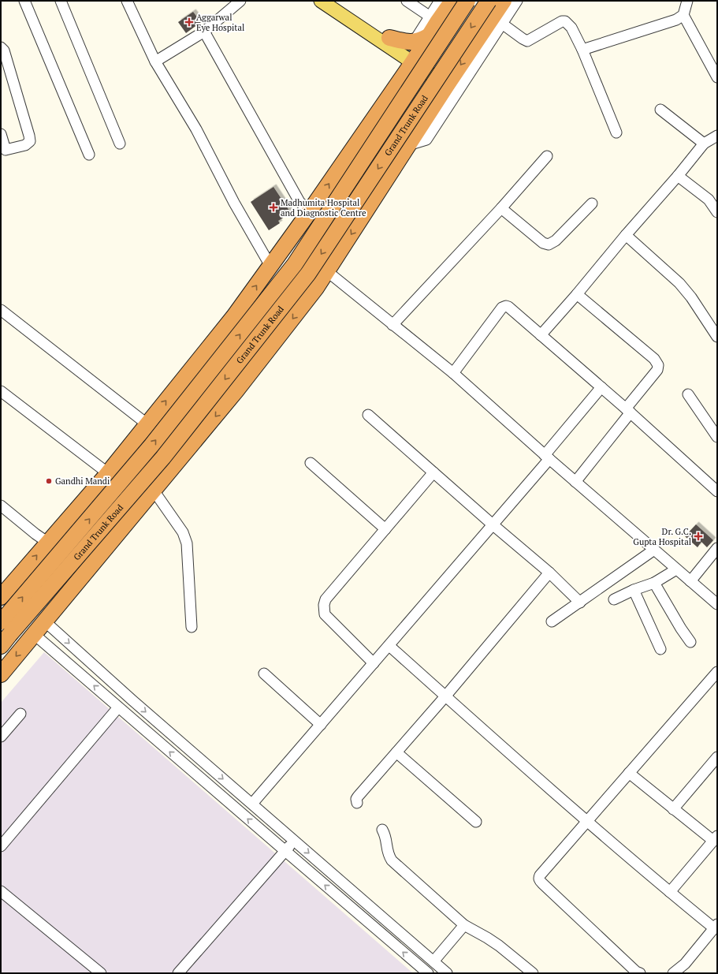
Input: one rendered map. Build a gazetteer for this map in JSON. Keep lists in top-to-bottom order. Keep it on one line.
{"streets":{"highway":["Grand Trunk Road"]},"places":{"health":["Aggarwal Eye Hospital","Madhumita Hospital and Diagnostic Centre","Dr. G.C. Gupta Hospital"],"other":["Gandhi Mandi"]}}
